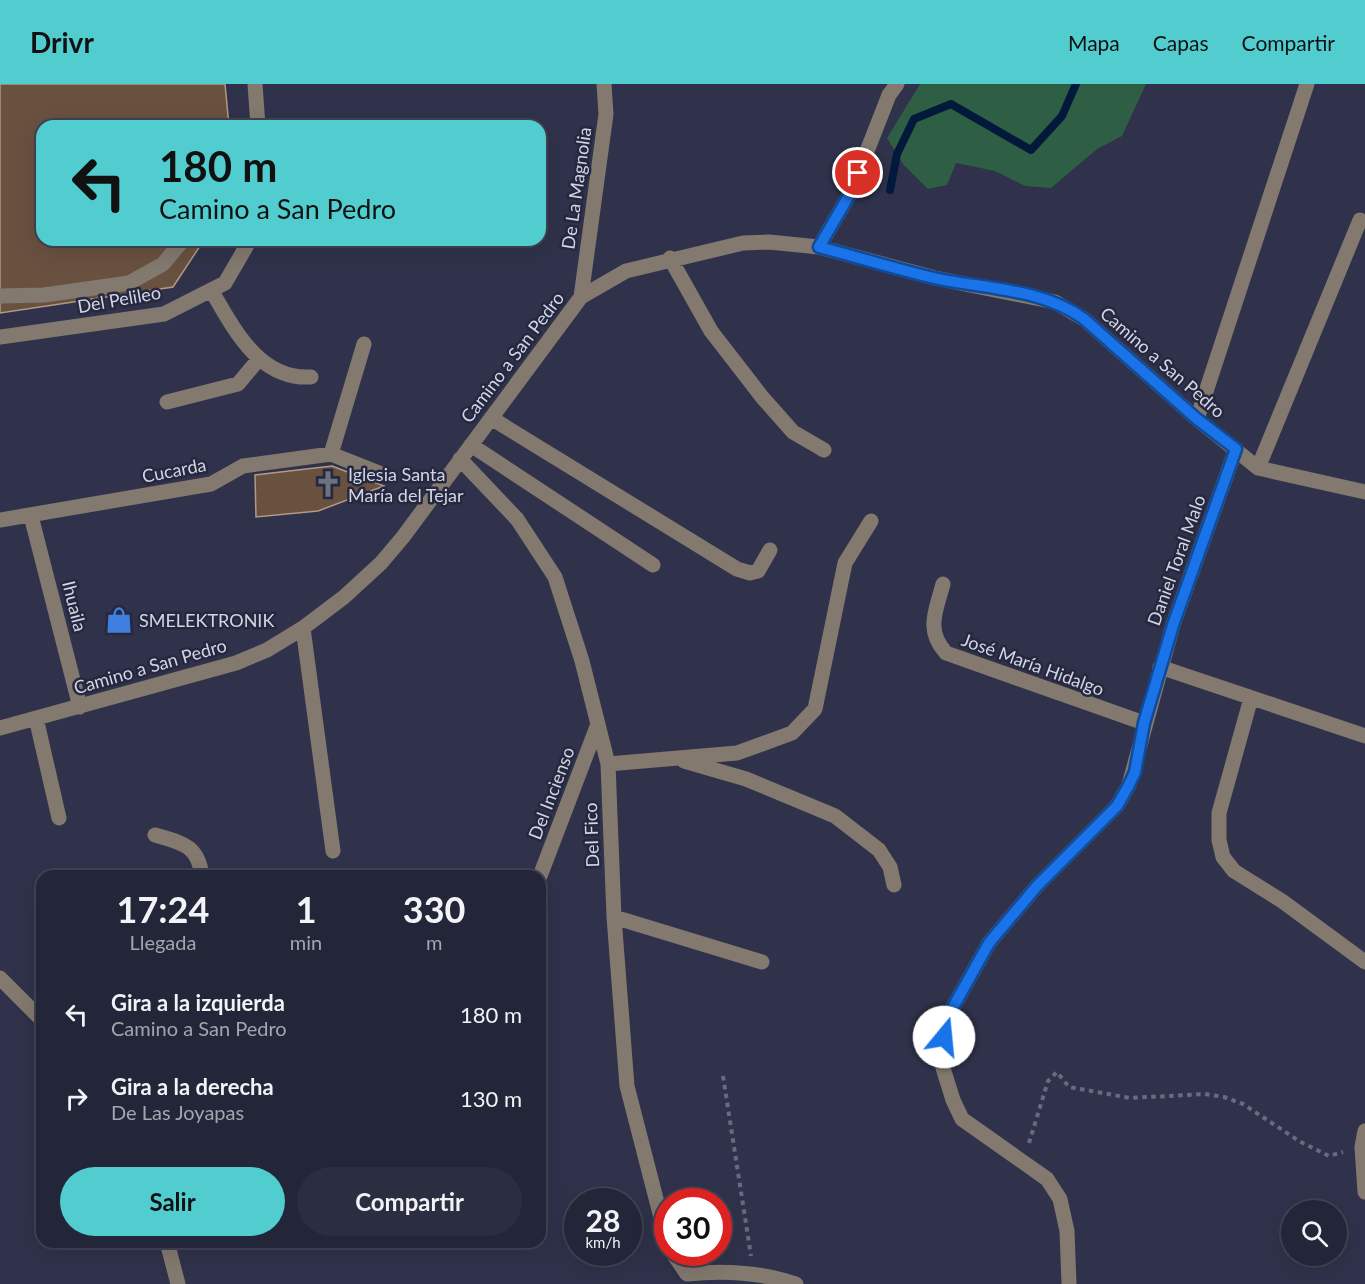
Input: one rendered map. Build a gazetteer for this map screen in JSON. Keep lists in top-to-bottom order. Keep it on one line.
{"streets":{"street":["De La Magnolia","Del Pelileo","Camino a San Pedro","Cucarda","Daniel Toral Malo","Ihuaila","José María Hidalgo","Del Incienso","Del Fico"]},"crossings":[["De La Magnolia","Camino a San Pedro"],["Camino a San Pedro","Daniel Toral Malo"],["Camino a San Pedro","Ihuaila"],["Camino a San Pedro","Del Fico"],["Cucarda","Ihuaila"],["Daniel Toral Malo","José María Hidalgo"],["Del Incienso","Del Fico"]],"places":{"church":["Iglesia Santa María del Tejar"],"shop":["SMELEKTRONIK"]},"page":{"header":"Drivr","nav":["Mapa","Capas","Compartir"],"turn":["180 m","Camino a San Pedro"],"eta":["17:24","Llegada","1","min","330","m"],"list":[{"name":"Gira a la izquierda","note":"Camino a San Pedro","value":"180 m"},{"name":"Gira a la derecha","note":"De Las Joyapas","value":"130 m"}],"buttons":["Salir","Compartir"],"speed":"28 km/h","limit":"30"}}
